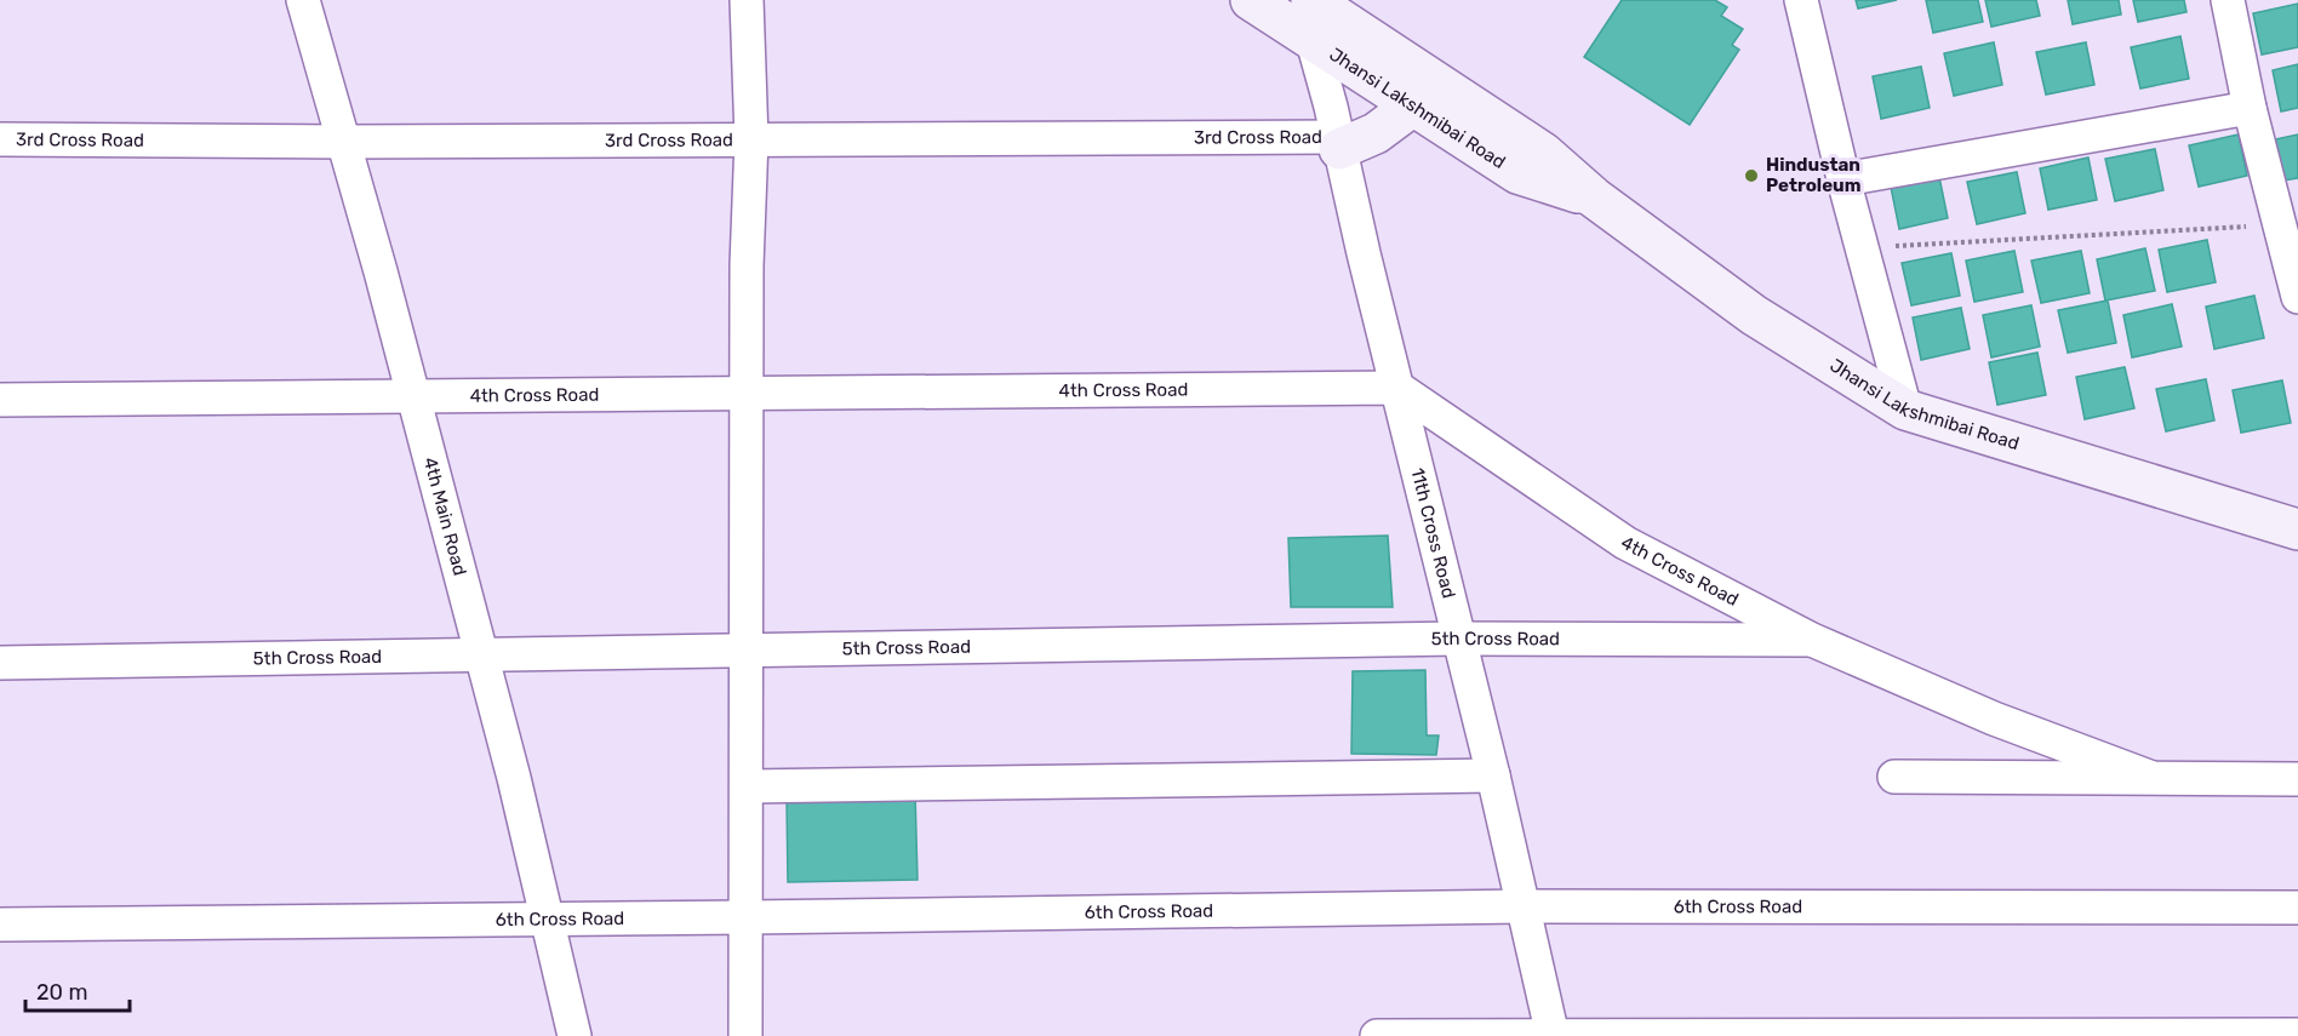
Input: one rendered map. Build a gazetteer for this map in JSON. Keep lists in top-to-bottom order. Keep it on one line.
{"streets":{"main road":["Jhansi Lakshmibai Road"],"street":["3rd Cross Road","4th Cross Road","4th Main Road","11th Cross Road","5th Cross Road","6th Cross Road"]},"crossings":[["Jhansi Lakshmibai Road","11th Cross Road"],["3rd Cross Road","4th Main Road"],["3rd Cross Road","11th Cross Road"],["4th Cross Road","4th Main Road"],["4th Cross Road","11th Cross Road"],["4th Cross Road","5th Cross Road"],["4th Main Road","5th Cross Road"],["4th Main Road","6th Cross Road"],["11th Cross Road","5th Cross Road"],["11th Cross Road","6th Cross Road"]],"places":["Hindustan Petroleum"],"scale_bar":"20 m"}
